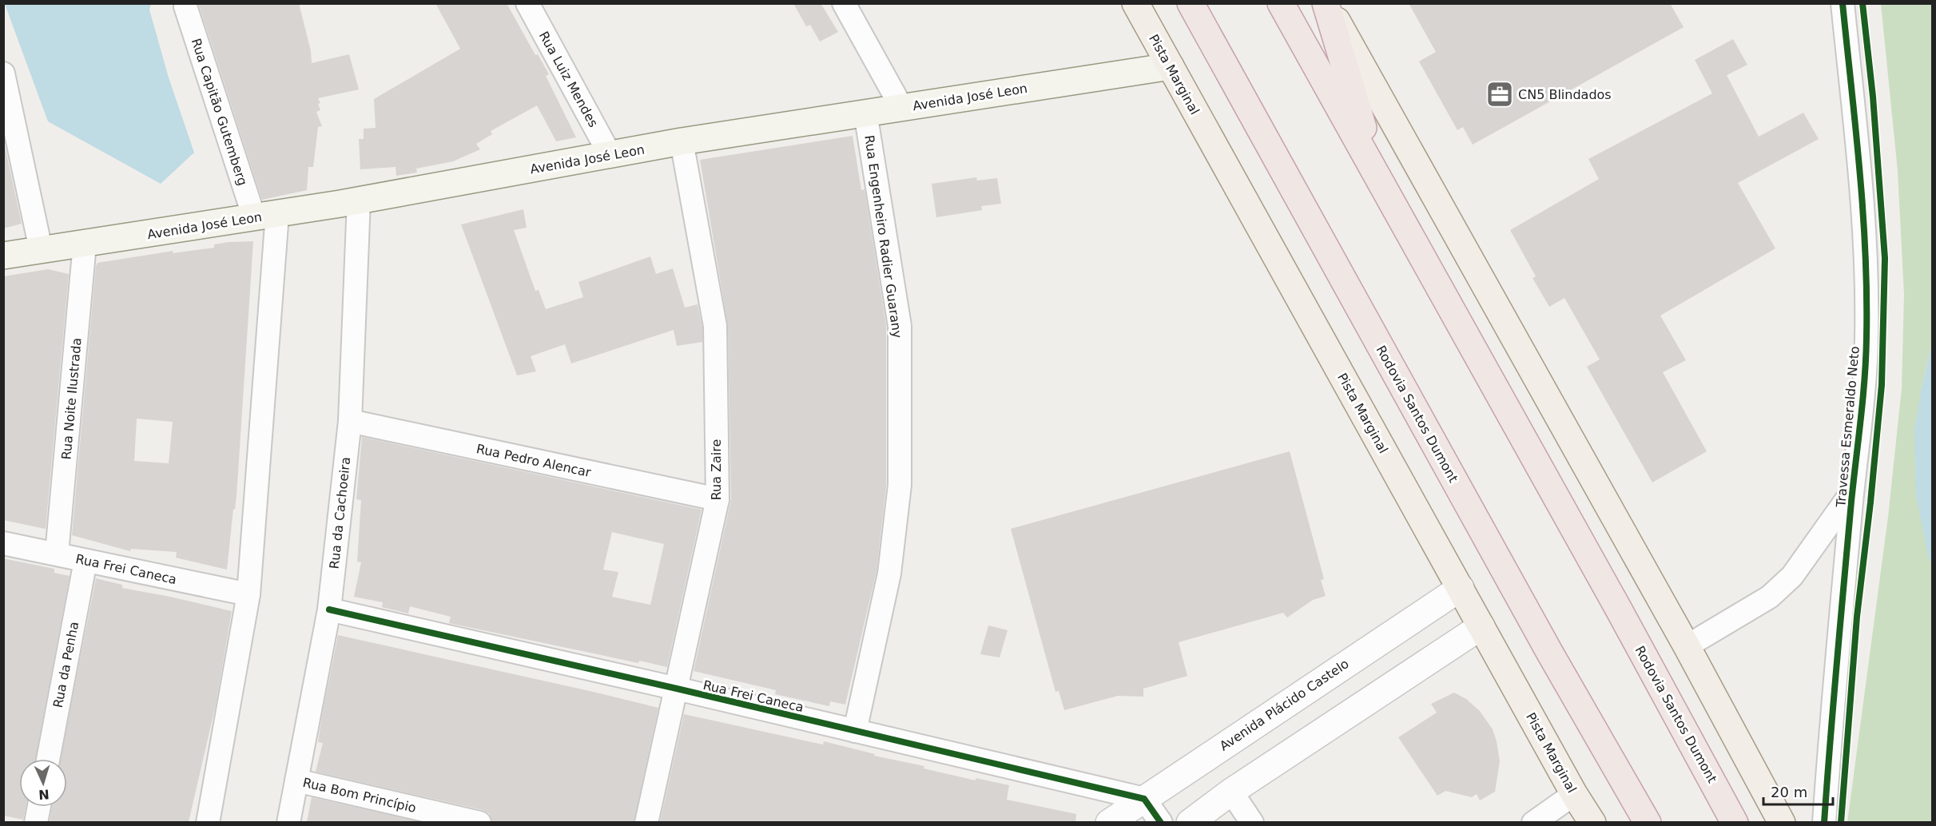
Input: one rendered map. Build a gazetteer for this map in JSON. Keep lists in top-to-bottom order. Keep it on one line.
{"streets":{"highway":["Rodovia Santos Dumont"],"main road":["Pista Marginal","Avenida José Leon"],"street":["Rua Luiz Mendes","Rua Capitão Gutemberg","Rua Engenheiro Radier Guarany","Rua Noite Ilustrada","Travessa Esmeraldo Neto","Rua Pedro Alencar","Rua Zaire","Rua da Cachoeira","Rua Frei Caneca","Rua da Penha","Avenida Plácido Castelo","Rua Bom Princípio"]},"crossings":[["Pista Marginal","Avenida José Leon"],["Pista Marginal","Avenida Plácido Castelo"],["Rua Luiz Mendes","Avenida José Leon"],["Avenida José Leon","Rua Capitão Gutemberg"],["Avenida José Leon","Rua Engenheiro Radier Guarany"],["Avenida José Leon","Rua Noite Ilustrada"],["Avenida José Leon","Rua Zaire"],["Avenida José Leon","Rua da Cachoeira"],["Rua Engenheiro Radier Guarany","Rua Frei Caneca"],["Rua Noite Ilustrada","Rua Frei Caneca"],["Rua Pedro Alencar","Rua Zaire"],["Rua Pedro Alencar","Rua da Cachoeira"],["Rua Zaire","Rua Frei Caneca"],["Rua da Cachoeira","Rua Frei Caneca"],["Rua da Cachoeira","Rua Bom Princípio"],["Rua Frei Caneca","Rua da Penha"],["Rua Frei Caneca","Avenida Plácido Castelo"]],"places":{"office":["CN5 Blindados"]},"scale_bar":"20 m","north":"bottom"}
